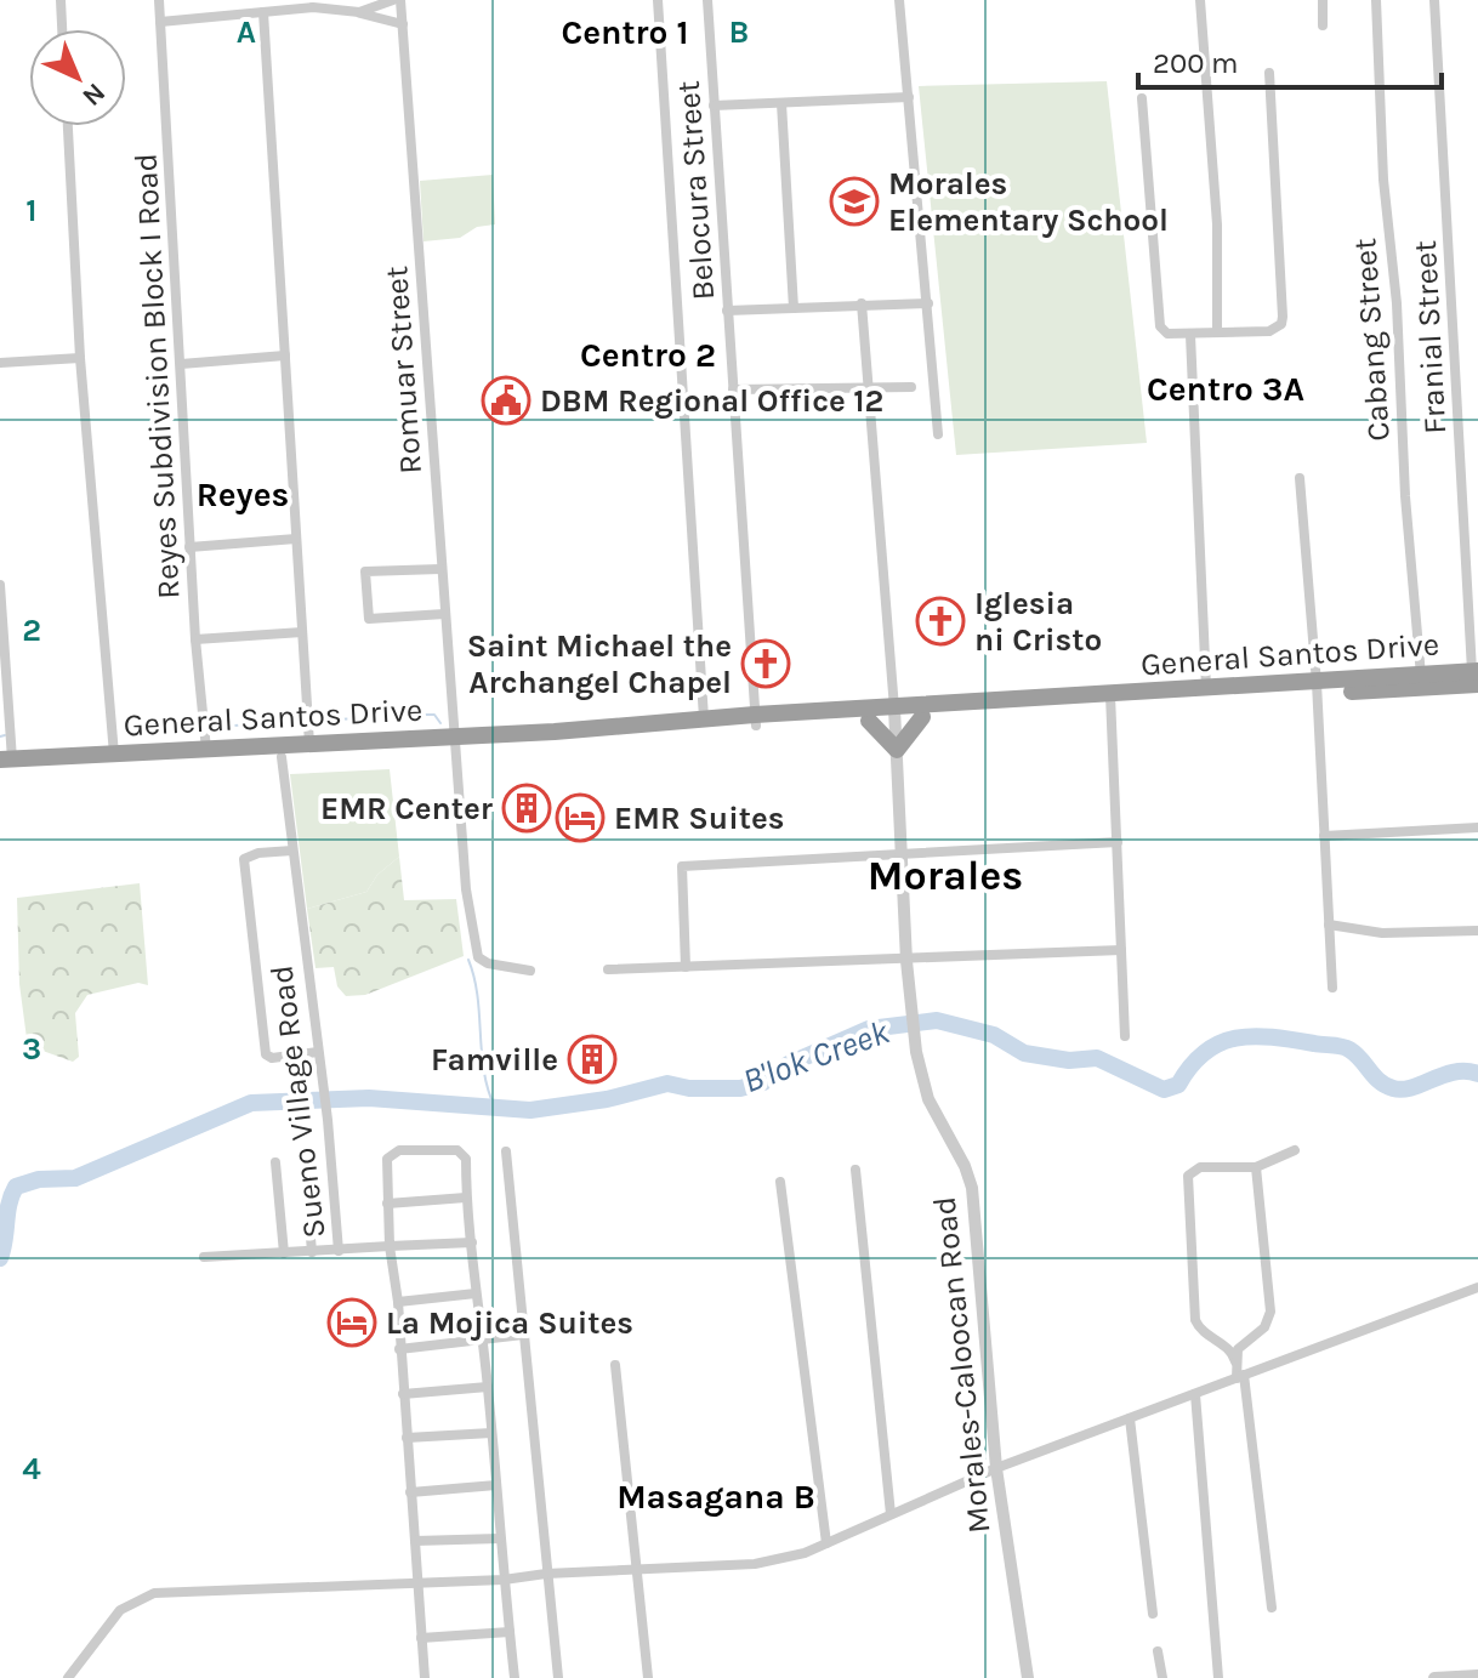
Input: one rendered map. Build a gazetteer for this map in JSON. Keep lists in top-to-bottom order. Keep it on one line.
{"streets":{"highway":["General Santos Drive"],"street":["Belocura Street","Franial Street","Cabang Street","Romuar Street","Reyes Subdivision Block I Road","Sueno Village Road","Morales-Caloocan Road"]},"crossings":[["Belocura Street","General Santos Drive"],["Franial Street","General Santos Drive"],["Cabang Street","General Santos Drive"],["Romuar Street","General Santos Drive"],["Reyes Subdivision Block I Road","General Santos Drive"],["General Santos Drive","Sueno Village Road"],["General Santos Drive","Morales-Caloocan Road"]],"districts":["Centro 1","Centro 2","Centro 3A","Reyes","Morales","Masagana B"],"water":["B'lok Creek"],"places":{"school or university":["Morales Elementary School"],"public building":["DBM Regional Office 12"],"church":["Iglesia ni Cristo","Saint Michael the Archangel Chapel"],"building":["EMR Center","Famville"],"hotel":["EMR Suites","La Mojica Suites"]},"scale_bar":"200 m","north":"bottom right","grid":{"columns":["A","B"],"rows":["1","2","3","4"]}}
